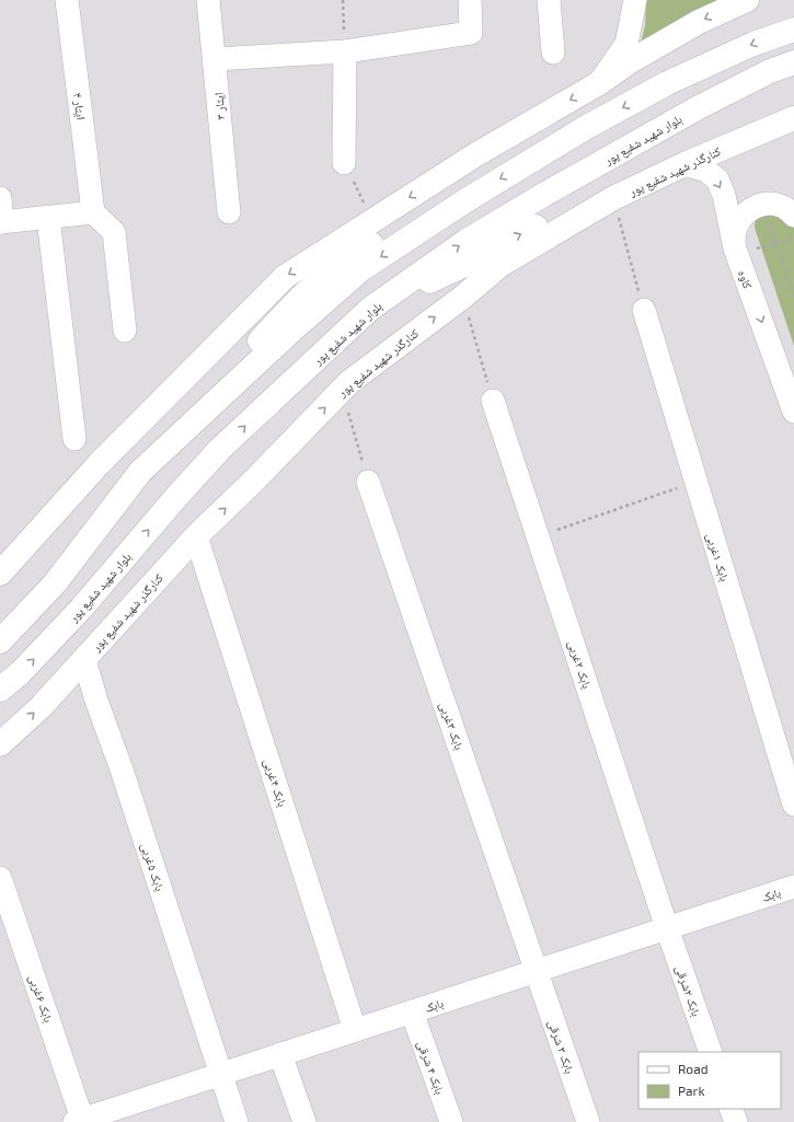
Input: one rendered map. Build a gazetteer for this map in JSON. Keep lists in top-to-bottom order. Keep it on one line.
{"streets":{"main road":["بلوار شهید شفیع پور","کنارگذر شهید شفیع پور"],"street":["ایثار ۴","ایثار ۳","کاوه","بابک ۱غربی","بابک ۲غربی","بابک ۳غربی","بابک ۴غربی","بابک ۵غربی","بابک","بابک ۲شرقی","بابک ۶غربی","بابک ۳ شرقی","بابک ۴ شرقی"]},"crossings":[["کنارگذر شهید شفیع پور","کاوه"],["کنارگذر شهید شفیع پور","بابک ۴غربی"],["کنارگذر شهید شفیع پور","بابک ۵غربی"],["بابک ۲غربی","بابک"],["بابک ۲غربی","بابک ۲شرقی"],["بابک ۳غربی","بابک"],["بابک ۳غربی","بابک ۳ شرقی"],["بابک ۴غربی","بابک"],["بابک ۵غربی","بابک"],["بابک","بابک ۲شرقی"],["بابک","بابک ۶غربی"],["بابک","بابک ۳ شرقی"],["بابک","بابک ۴ شرقی"]],"one_way":["کاوه"],"legend":["Road","Park"]}
